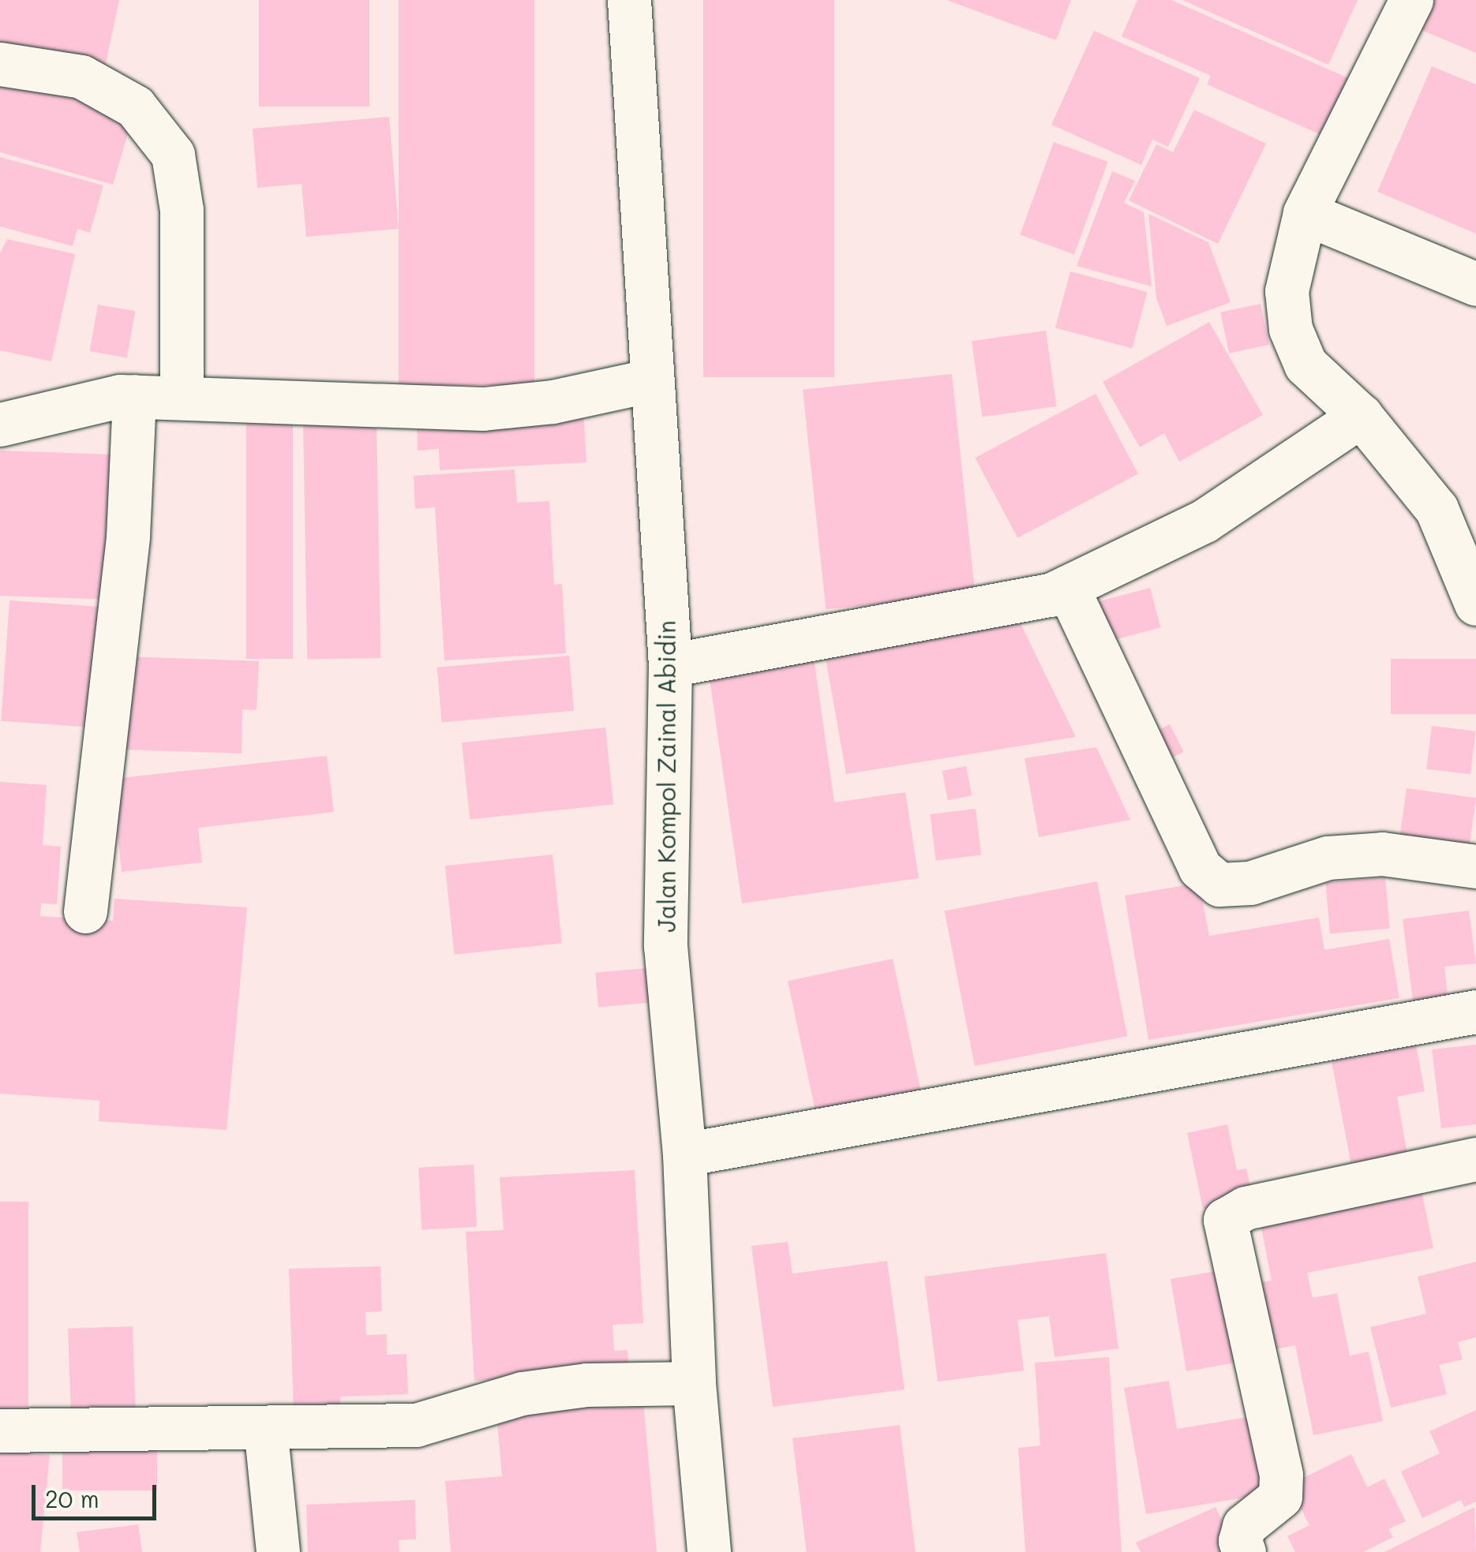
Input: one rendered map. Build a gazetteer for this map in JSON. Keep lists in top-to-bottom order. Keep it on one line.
{"streets":{"street":["Jalan Kompol Zainal Abidin"]},"scale_bar":"20 m"}
